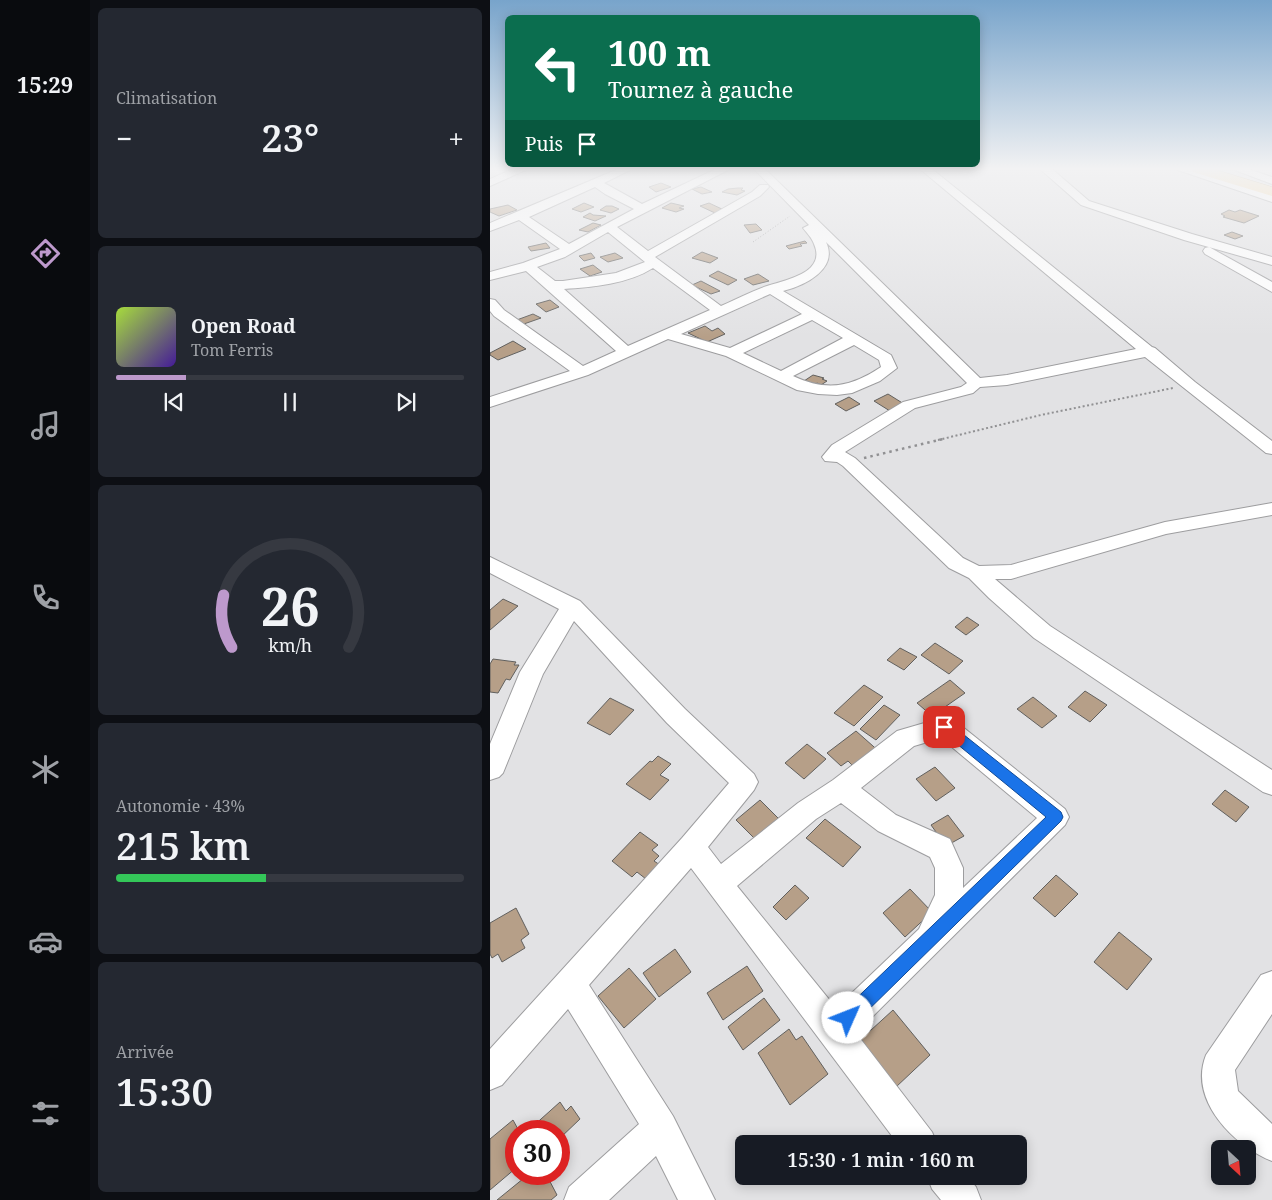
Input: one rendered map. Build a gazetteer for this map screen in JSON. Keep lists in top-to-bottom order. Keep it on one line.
{"north":"bottom right","page":{"tabs":"15:29","tile":["Climatisation",["Autonomie · 43%","215 km"],["Arrivée","15:30"]],"turn":["100 m","Tournez à gauche"],"heat":["−","23°","+"],"then":"Puis","song":["Open Road","Tom Ferris"],"limit":"30","trip":"15:30 · 1 min · 160 m","gauge":["26","km/h"]}}
